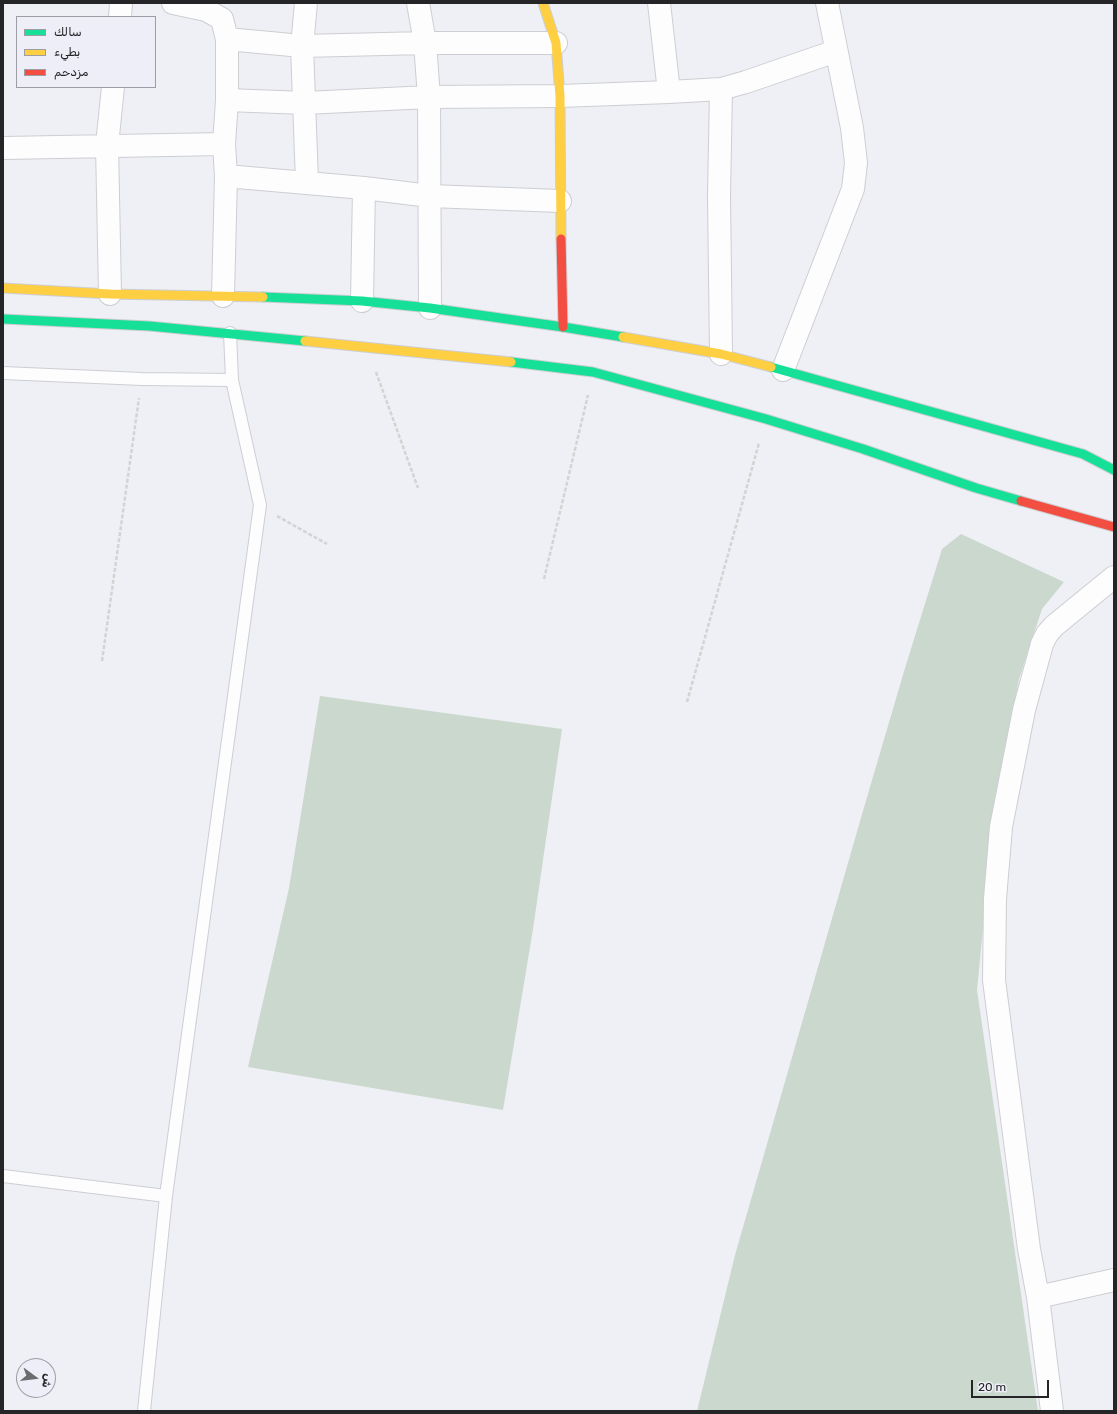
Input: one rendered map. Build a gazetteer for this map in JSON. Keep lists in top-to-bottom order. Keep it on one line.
{"legend":["سالك","بطيء","مزدحم"],"scale_bar":"20 m","north":"right"}
